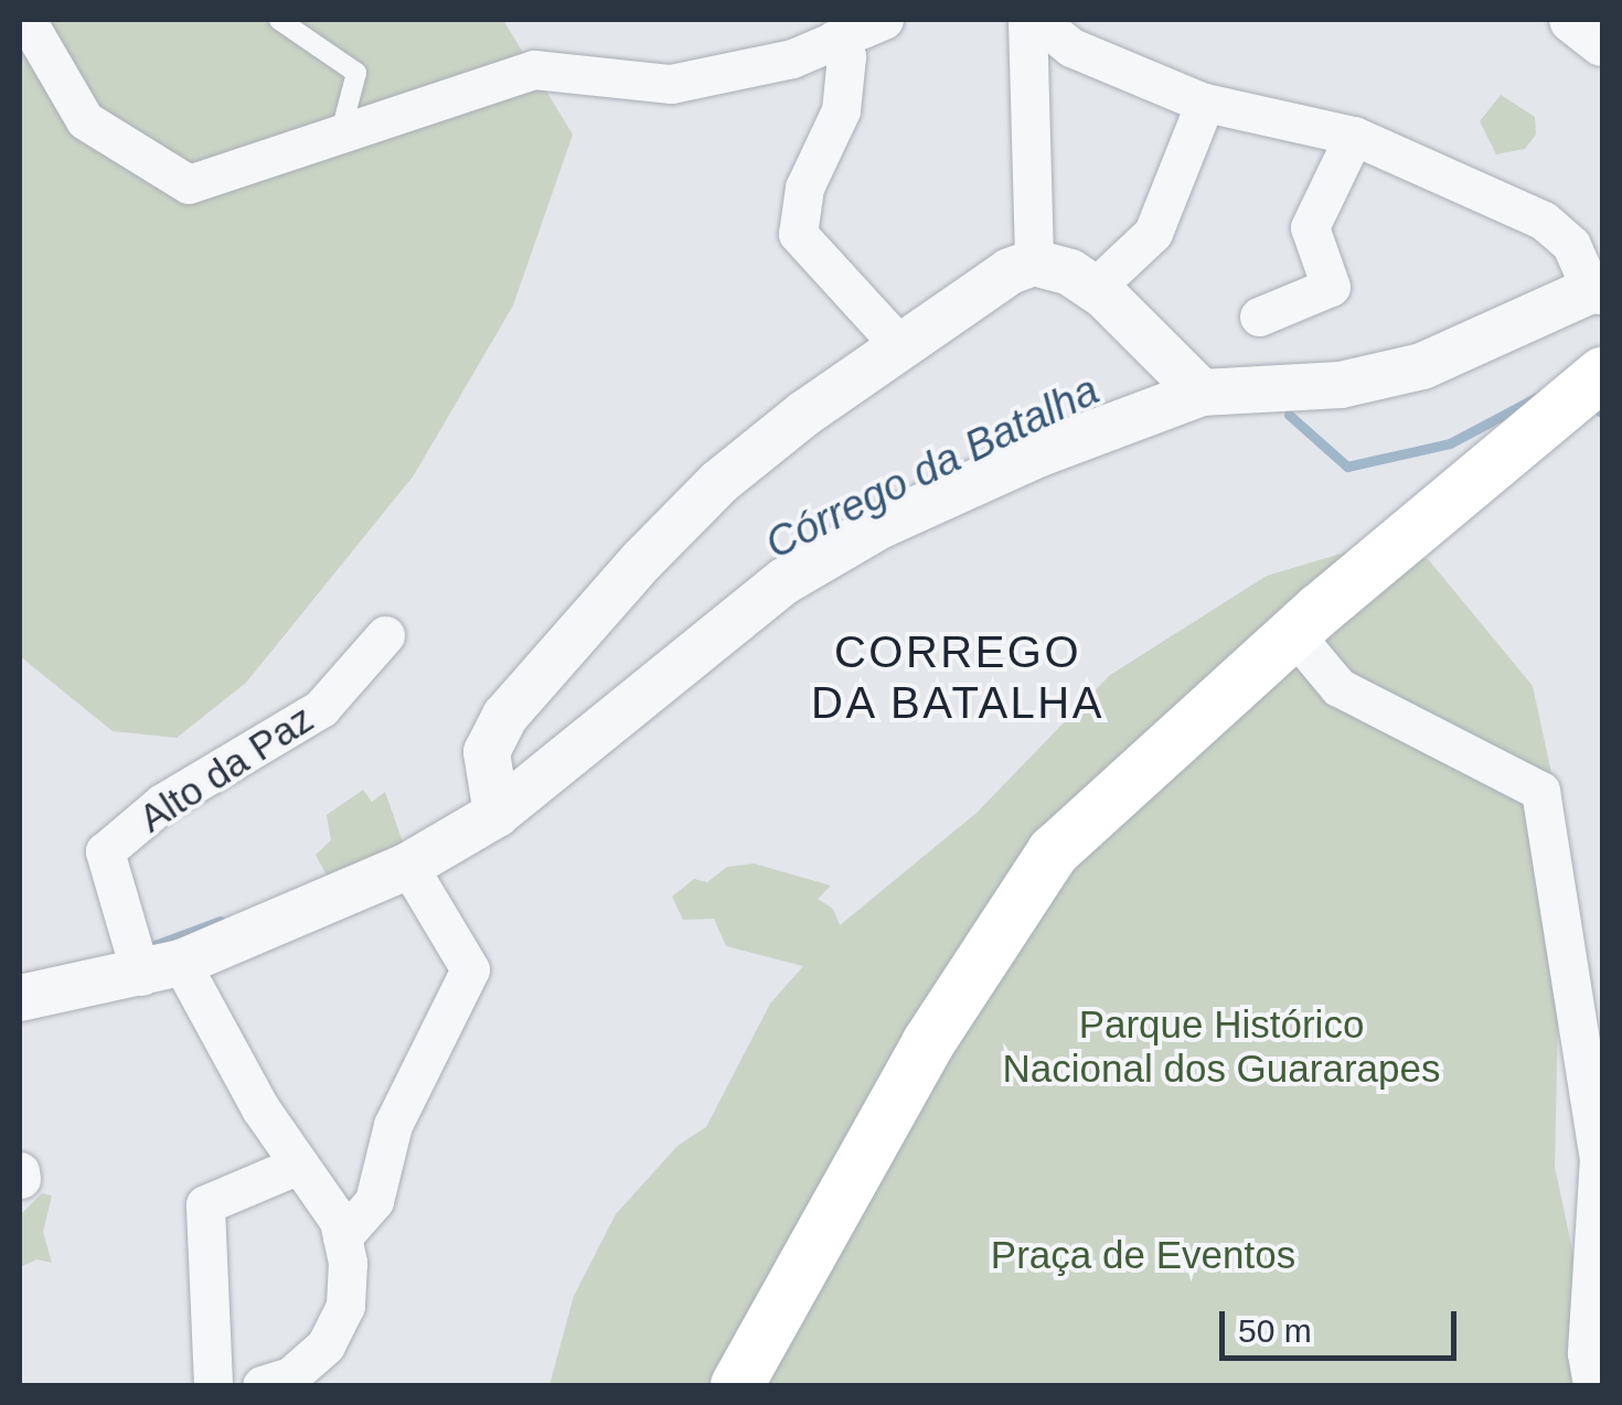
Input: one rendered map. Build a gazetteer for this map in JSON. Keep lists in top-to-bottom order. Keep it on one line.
{"streets":{"street":["Alto da Paz"]},"districts":["CORREGO DA BATALHA"],"water":["Córrego da Batalha"],"parks":["Parque Histórico Nacional dos Guararapes","Praça de Eventos"],"scale_bar":"50 m"}
